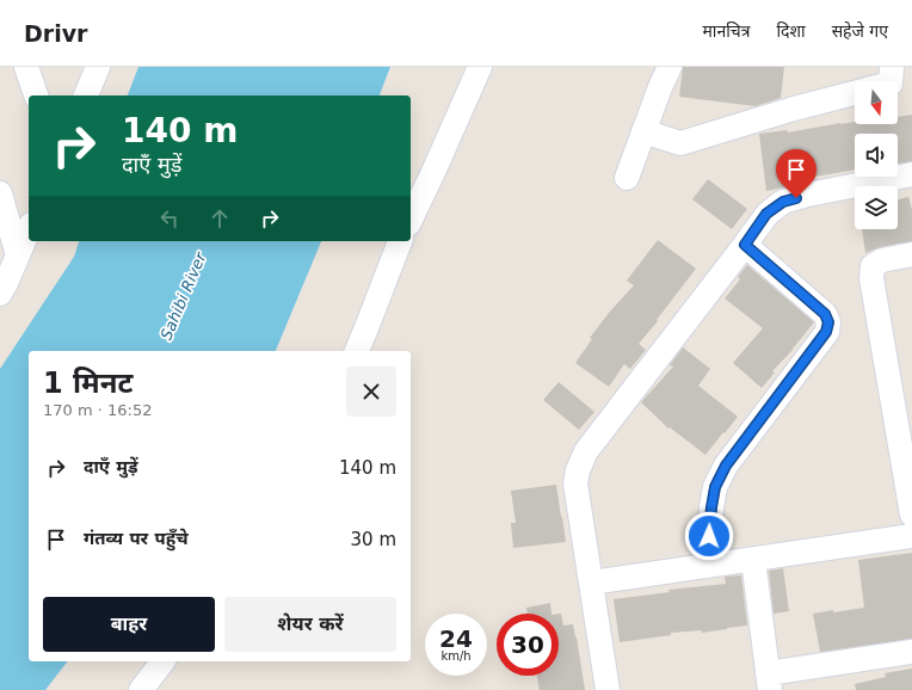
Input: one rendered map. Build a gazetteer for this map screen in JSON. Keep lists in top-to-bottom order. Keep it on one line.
{"water":["Sahibi River"],"north":"bottom","page":{"header":"Drivr","nav":["मानचित्र","दिशा","सहेजे गए"],"turn":["140 m","दाएँ मुड़ें"],"heading":["1 मिनट","170 m · 16:52"],"list":[{"name":"दाएँ मुड़ें","value":"140 m"},{"name":"गंतव्य पर पहुँचे","value":"30 m"}],"buttons":["बाहर","शेयर करें"],"speed":"24 km/h","limit":"30"}}
